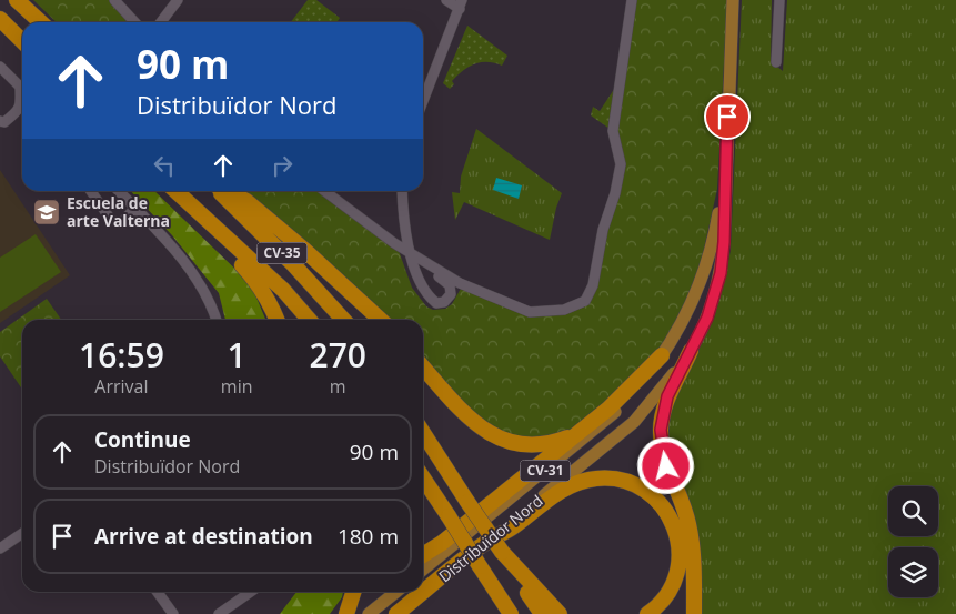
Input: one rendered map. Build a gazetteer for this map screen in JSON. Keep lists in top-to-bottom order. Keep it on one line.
{"streets":{"highway":["CV-35","CV-31","Distribuïdor Nord"]},"places":{"school or university":["Escuela de arte Valterna"]},"page":{"turn":["90 m","Distribuïdor Nord"],"eta":["16:59","Arrival","1","min","270","m"],"list":[{"name":"Continue","note":"Distribuïdor Nord","value":"90 m"},{"name":"Arrive at destination","value":"180 m"}]}}
